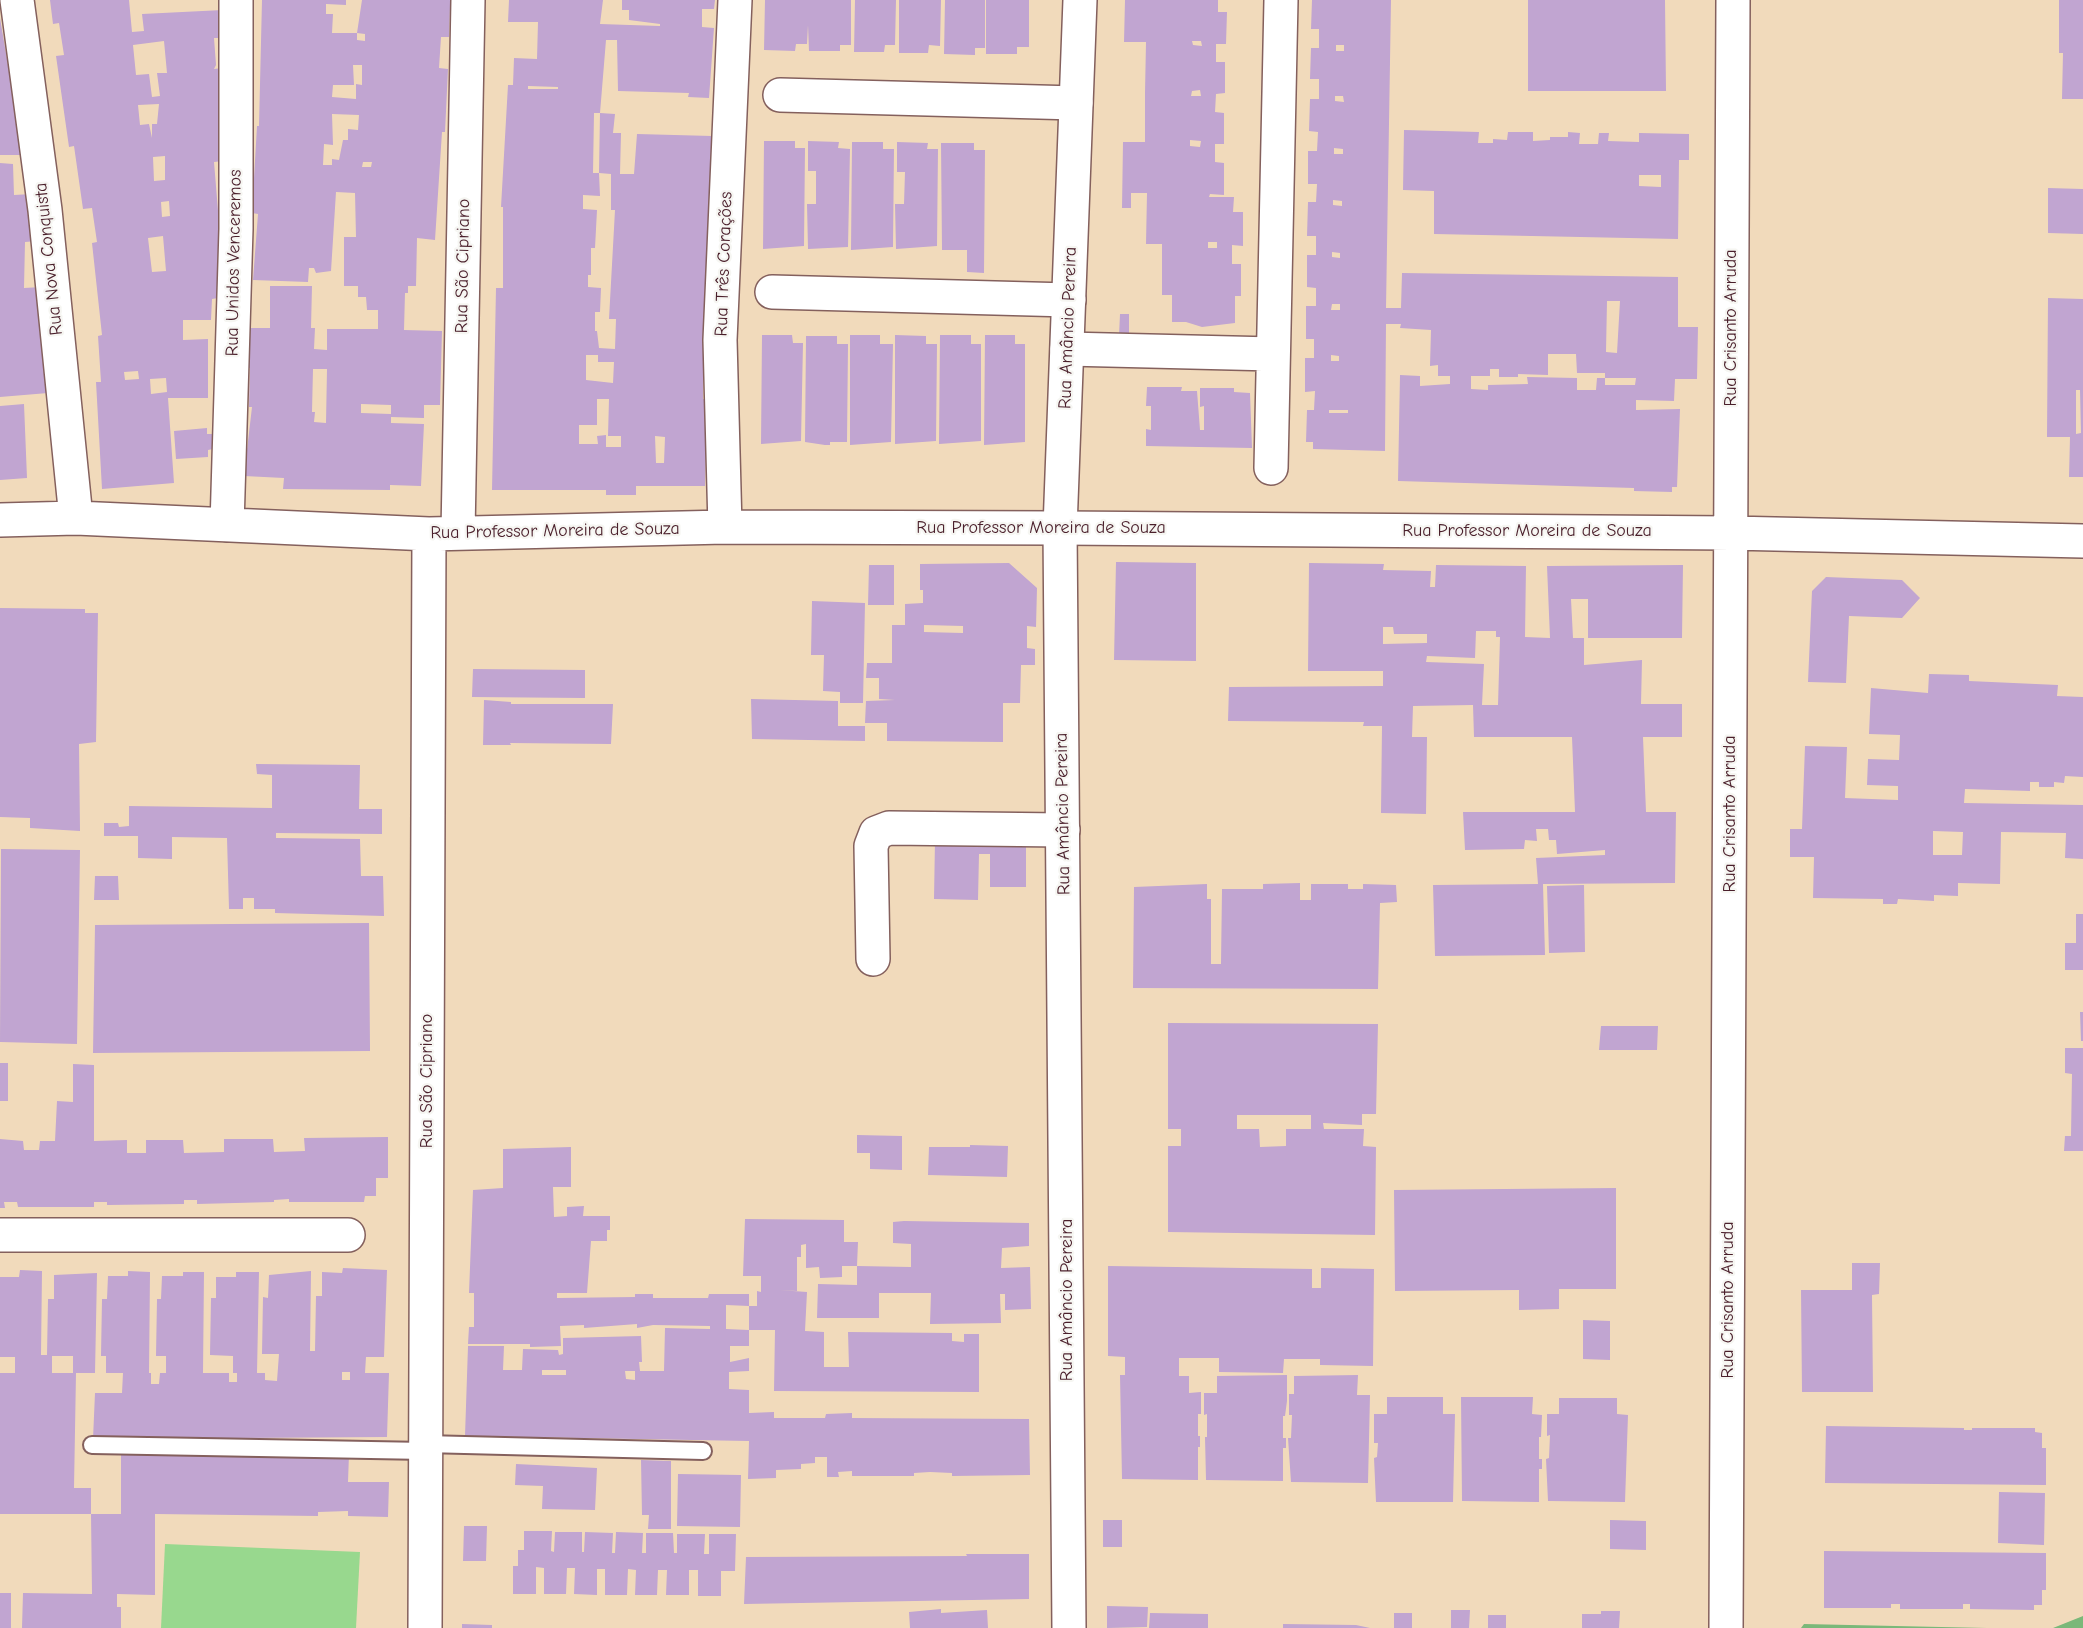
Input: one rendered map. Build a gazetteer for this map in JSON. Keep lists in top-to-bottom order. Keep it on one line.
{"streets":{"street":["Rua Nova Conquista","Rua Unidos Venceremos","Rua Três Corações","Rua São Cipriano","Rua Amâncio Pereira","Rua Crisanto Arruda","Rua Professor Moreira de Souza"]},"crossings":[["Rua Nova Conquista","Rua Professor Moreira de Souza"],["Rua Unidos Venceremos","Rua Professor Moreira de Souza"],["Rua Três Corações","Rua Professor Moreira de Souza"],["Rua São Cipriano","Rua Professor Moreira de Souza"],["Rua Amâncio Pereira","Rua Professor Moreira de Souza"],["Rua Crisanto Arruda","Rua Professor Moreira de Souza"]]}
